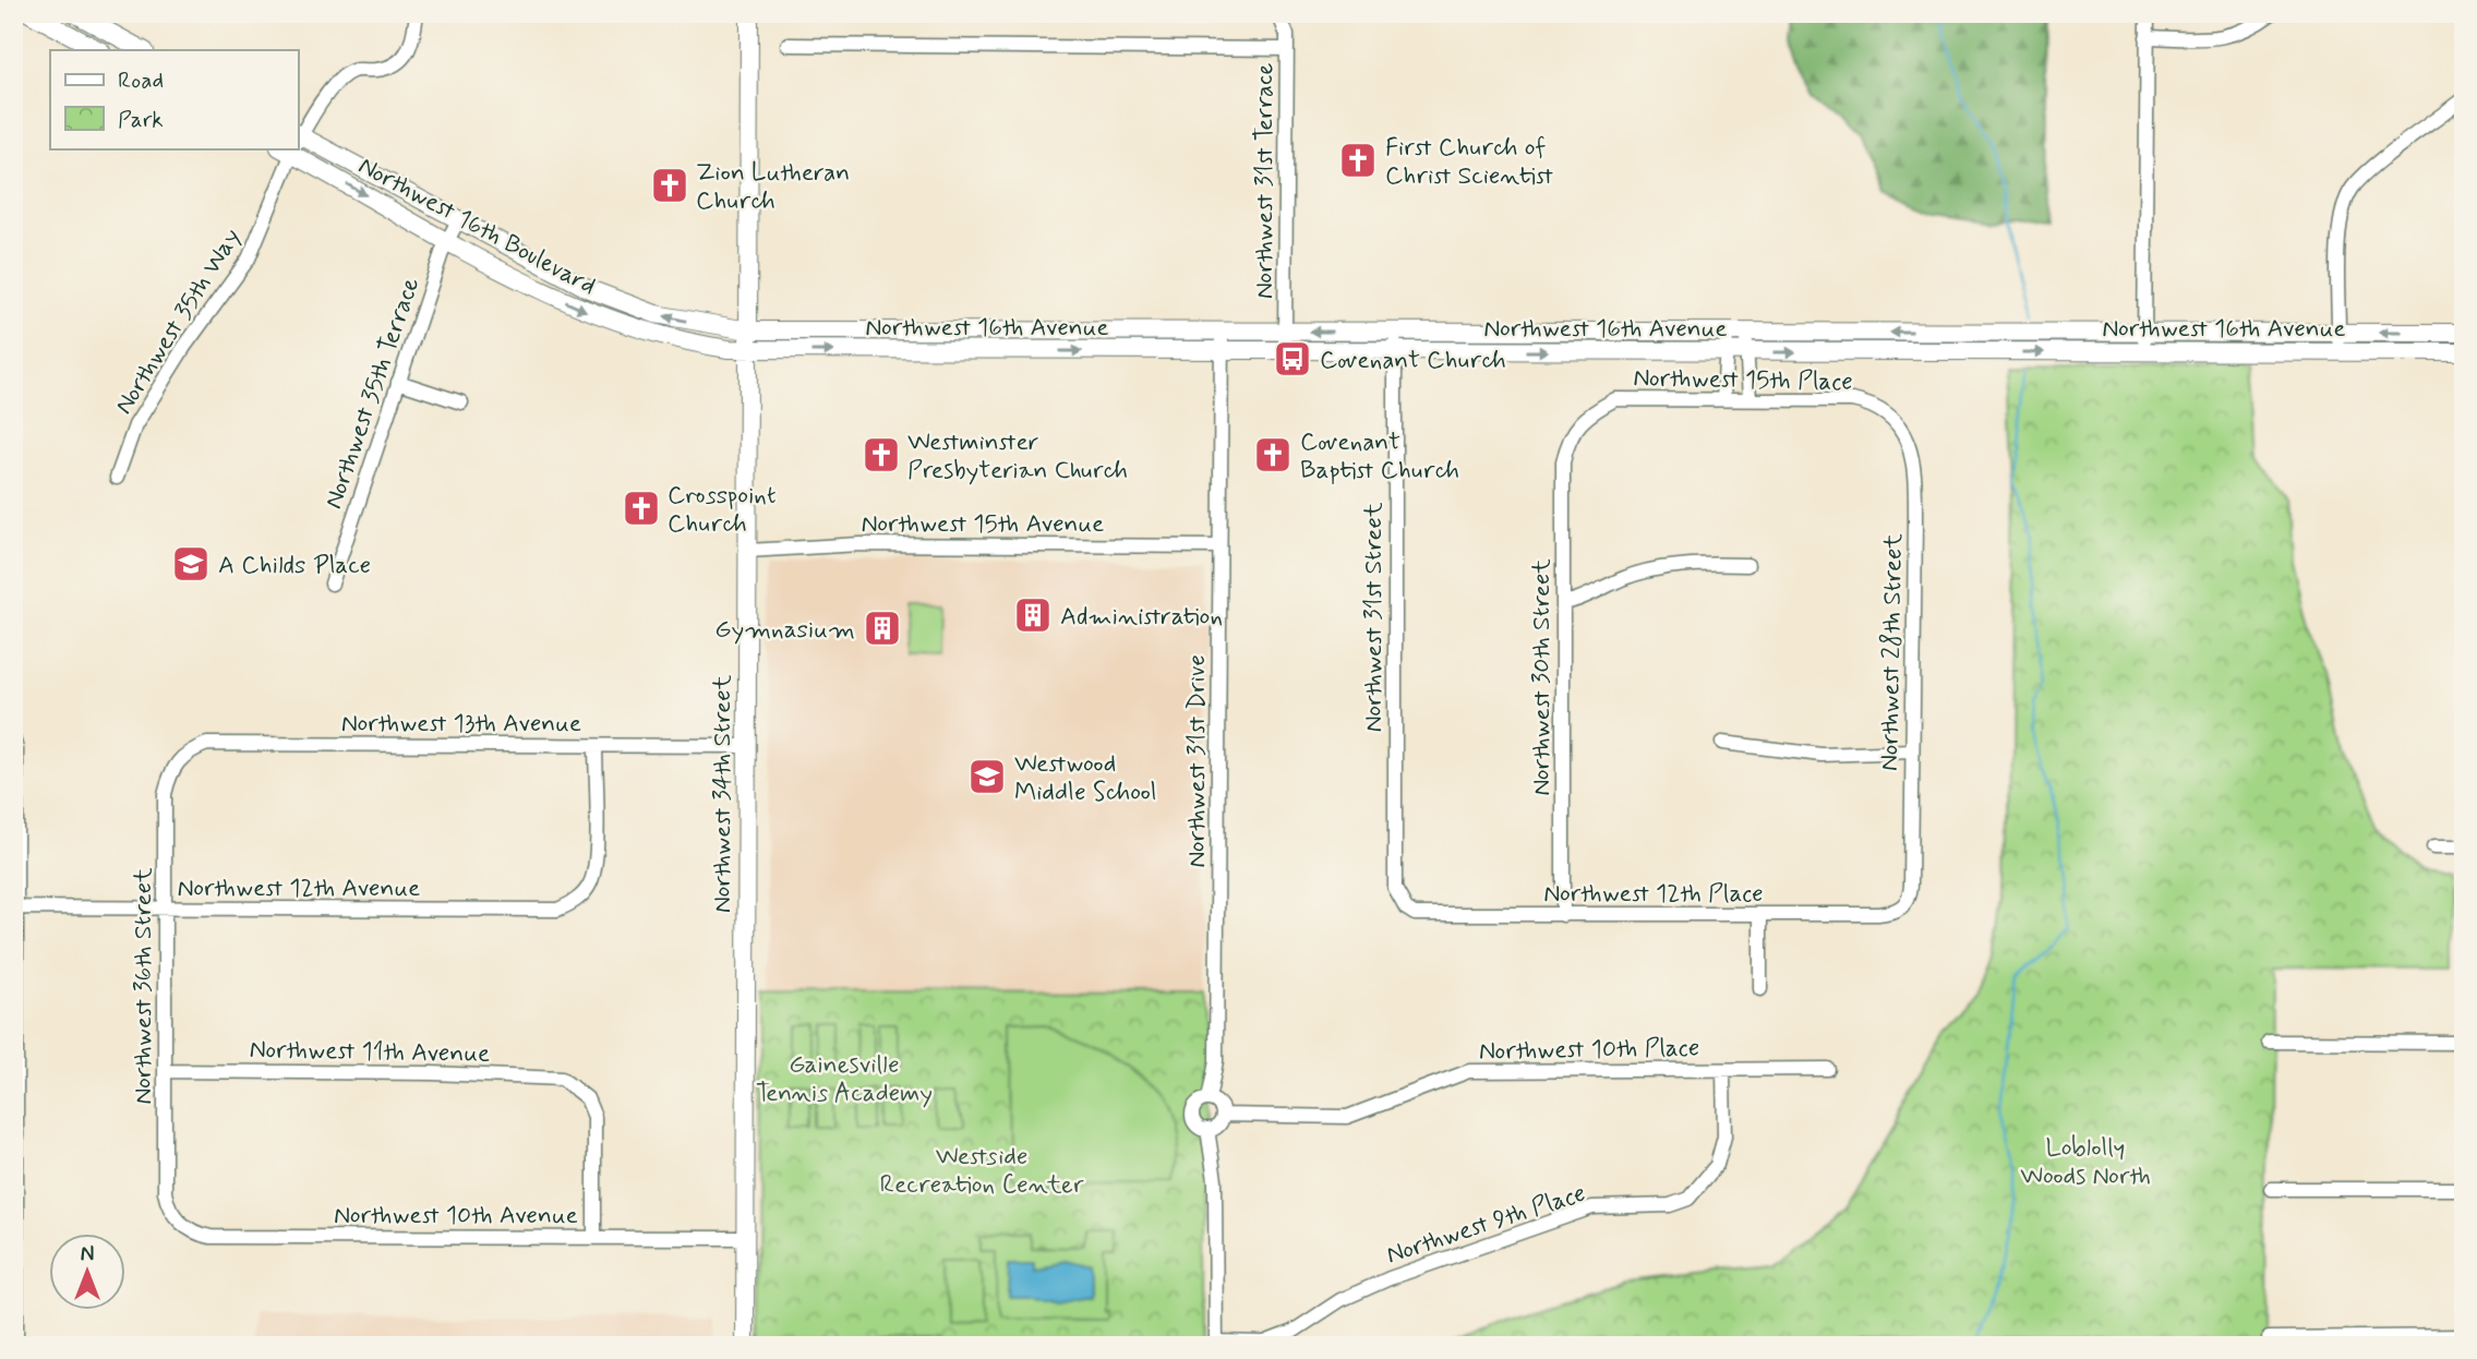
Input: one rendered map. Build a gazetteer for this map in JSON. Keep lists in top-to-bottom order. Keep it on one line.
{"streets":{"main road":["Northwest 16th Boulevard","Northwest 16th Avenue","Northwest 34th Street"],"street":["Northwest 31st Terrace","Northwest 35th Way","Northwest 15th Place","Northwest 35th Terrace","Northwest 15th Avenue","Northwest 31st Street","Northwest 28th Street","Northwest 30th Street","Northwest 13th Avenue","Northwest 31st Drive","Northwest 12th Avenue","Northwest 12th Place","Northwest 36th Street","Northwest 10th Place","Northwest 11th Avenue","Northwest 10th Avenue","Northwest 9th Place"]},"crossings":[["Northwest 31st Terrace","Northwest 16th Avenue"],["Northwest 16th Boulevard","Northwest 16th Avenue"],["Northwest 16th Boulevard","Northwest 35th Terrace"],["Northwest 16th Boulevard","Northwest 34th Street"],["Northwest 16th Avenue","Northwest 31st Street"],["Northwest 16th Avenue","Northwest 31st Drive"],["Northwest 16th Avenue","Northwest 34th Street"],["Northwest 15th Place","Northwest 28th Street"],["Northwest 15th Place","Northwest 30th Street"],["Northwest 15th Avenue","Northwest 31st Drive"],["Northwest 15th Avenue","Northwest 34th Street"],["Northwest 31st Street","Northwest 12th Place"],["Northwest 28th Street","Northwest 12th Place"],["Northwest 30th Street","Northwest 12th Place"],["Northwest 13th Avenue","Northwest 34th Street"],["Northwest 13th Avenue","Northwest 12th Avenue"],["Northwest 13th Avenue","Northwest 36th Street"],["Northwest 31st Drive","Northwest 10th Place"],["Northwest 31st Drive","Northwest 9th Place"],["Northwest 34th Street","Northwest 10th Avenue"],["Northwest 12th Avenue","Northwest 36th Street"],["Northwest 36th Street","Northwest 11th Avenue"],["Northwest 36th Street","Northwest 10th Avenue"],["Northwest 10th Place","Northwest 9th Place"],["Northwest 11th Avenue","Northwest 10th Avenue"]],"parks":["Gainesville Tennis Academy","Loblolly Woods North","Westside Recreation Center"],"places":{"church":["First Church of Christ Scientist","Zion Lutheran Church","Westminster Presbyterian Church","Covenant Baptist Church","Crosspoint Church"],"bus stop":["Covenant Church"],"school or university":["A Childs Place","Westwood Middle School"],"building":["Administration","Gymnasium"]},"legend":["Road","Park"],"north":"top"}
